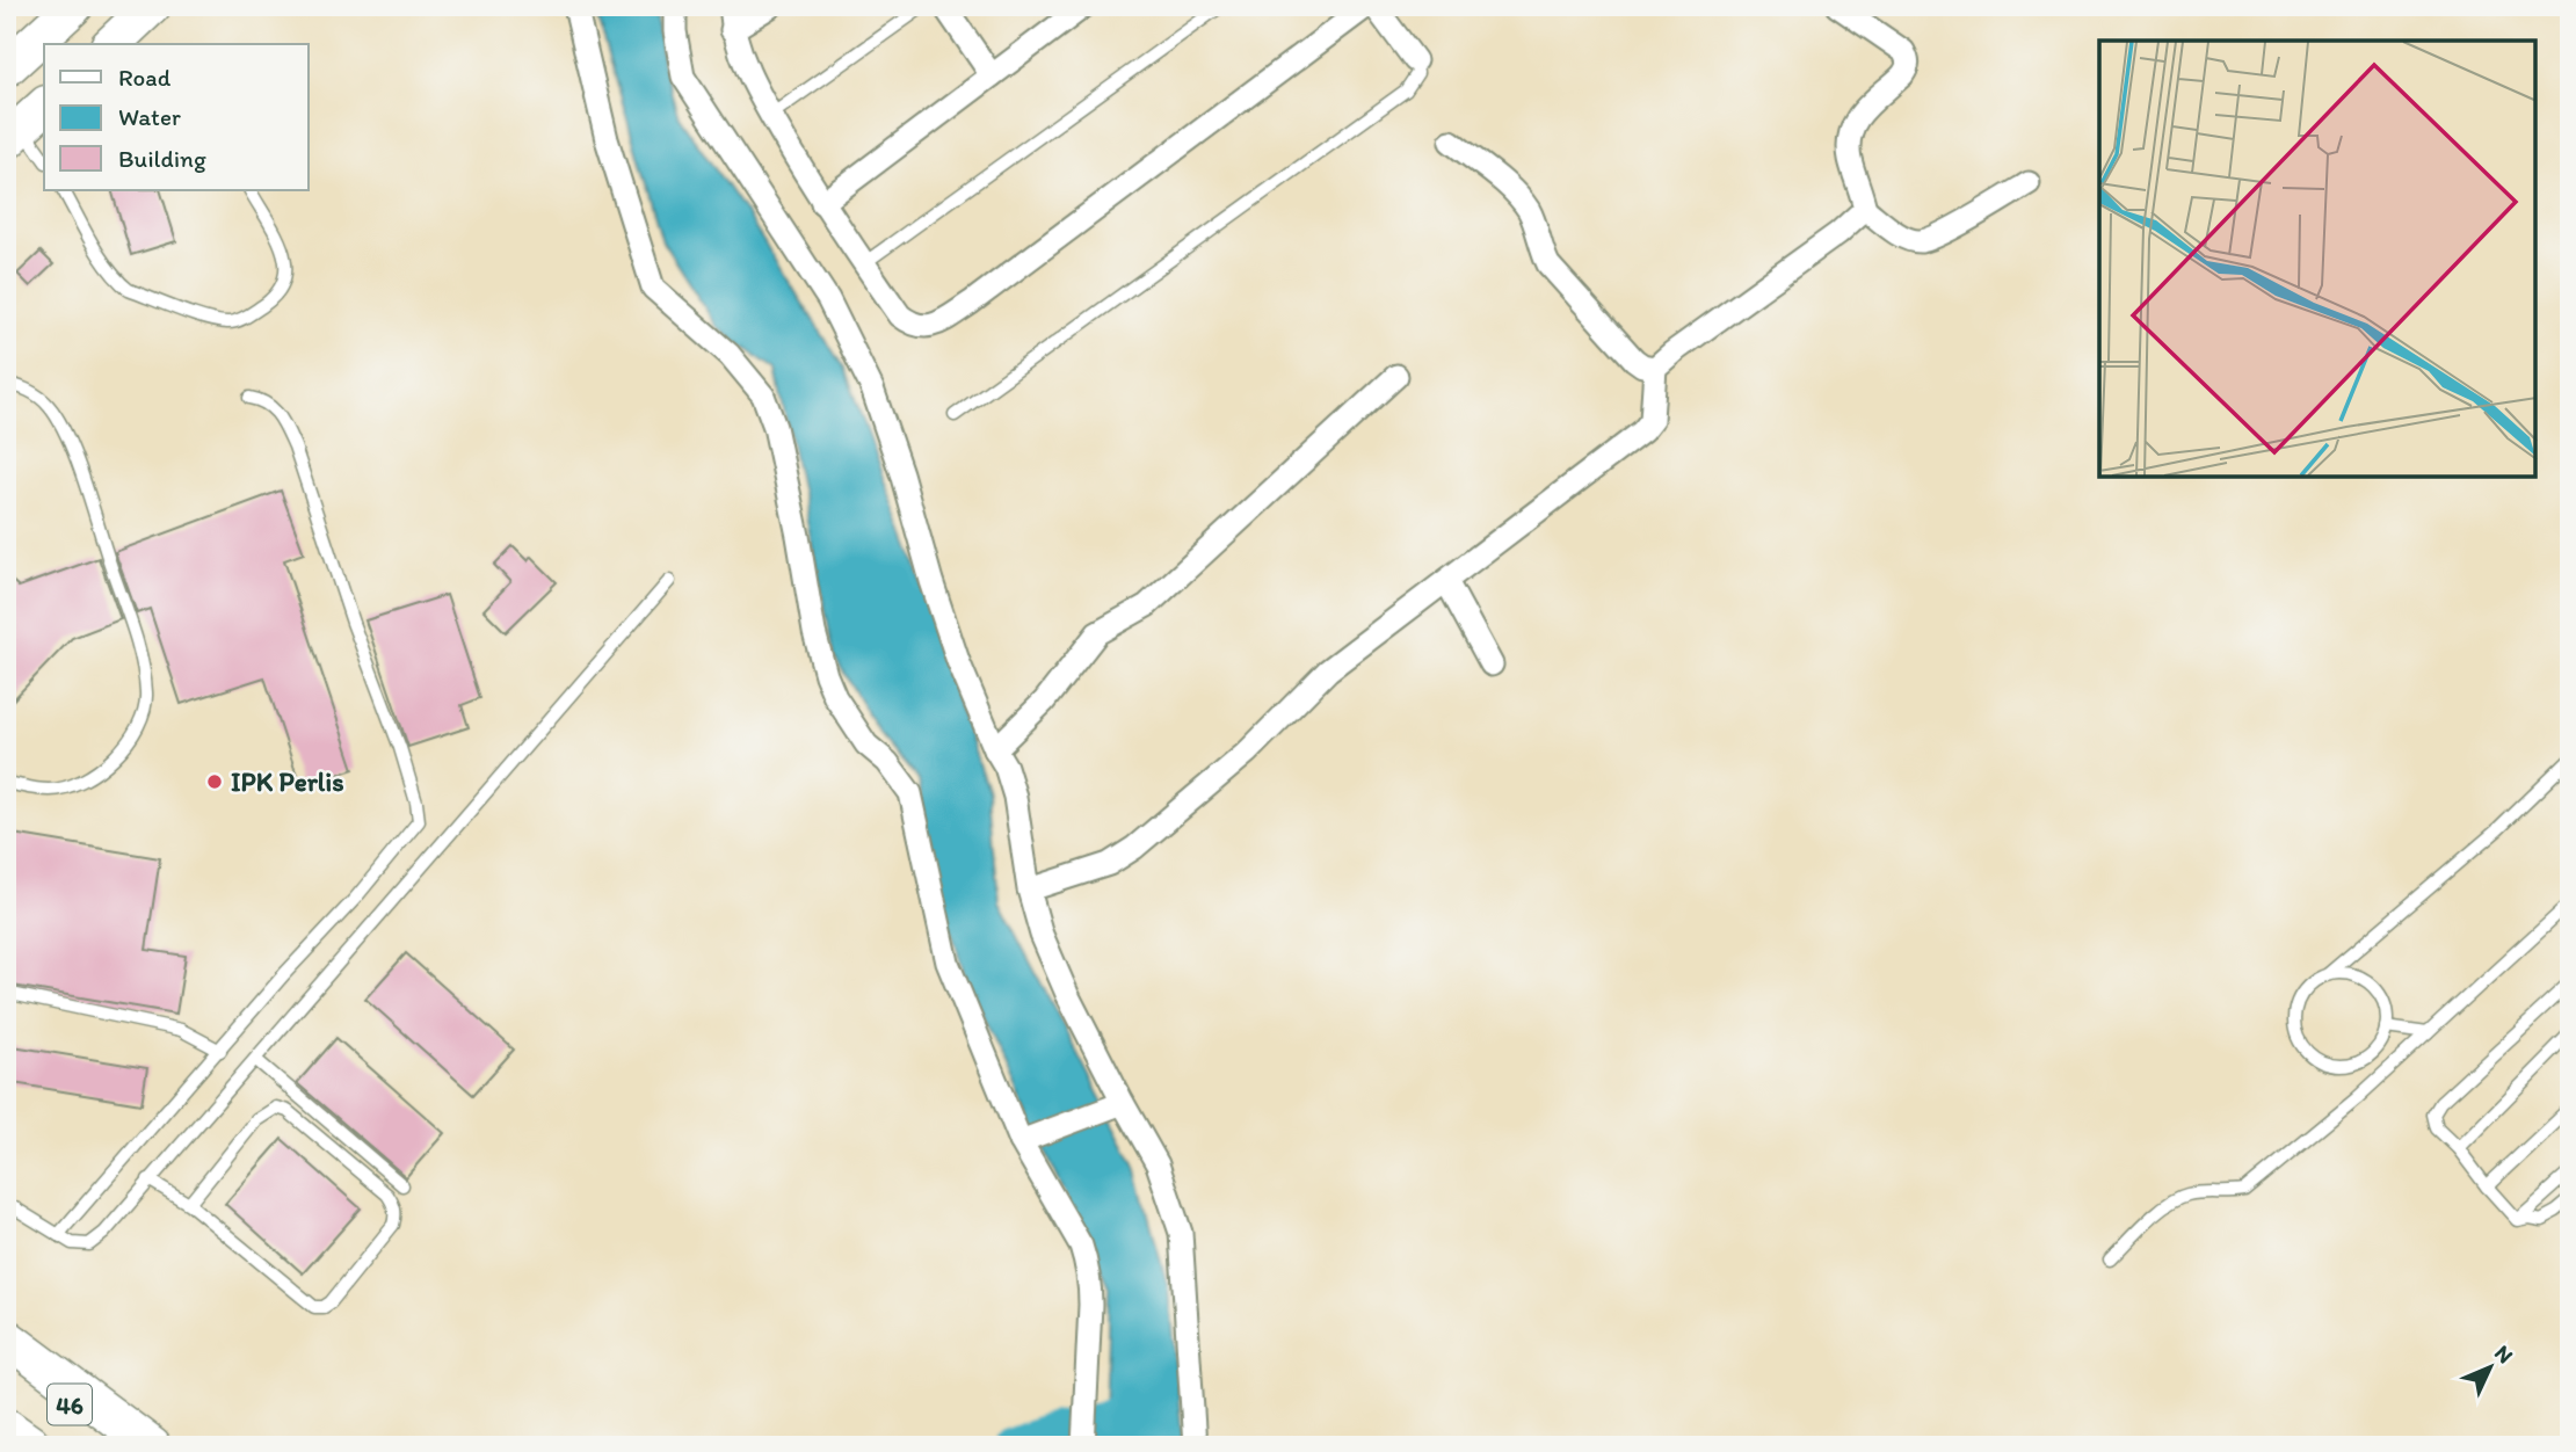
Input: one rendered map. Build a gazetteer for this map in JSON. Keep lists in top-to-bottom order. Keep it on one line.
{"streets":{"main road":["46"]},"places":["IPK Perlis"],"legend":["Road","Water","Building"],"north":"top right"}
